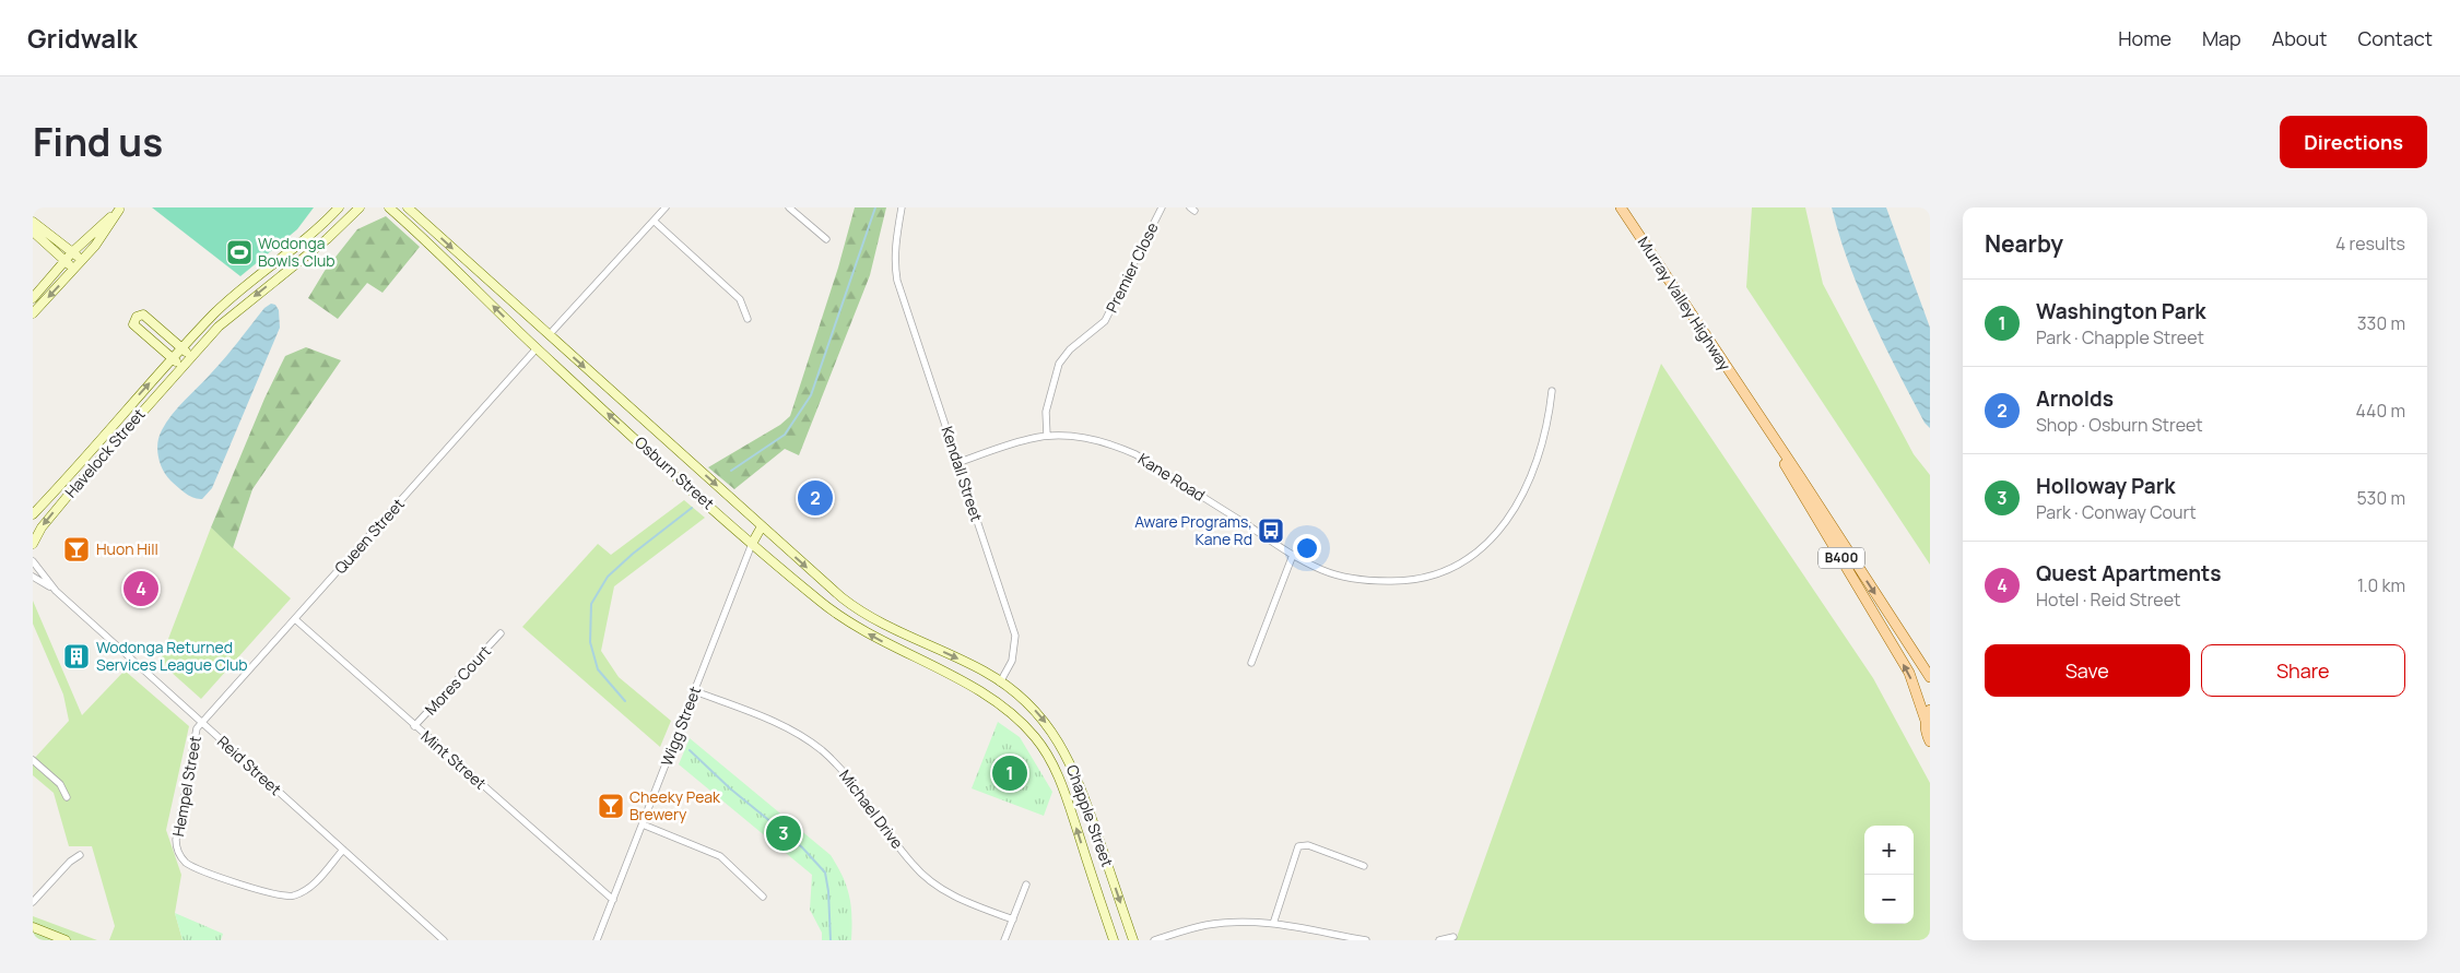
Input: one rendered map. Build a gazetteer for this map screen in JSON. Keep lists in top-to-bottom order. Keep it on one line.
{"streets":{"main road":["Murray Valley Highway","B400"],"street":["Premier Close","Havelock Street","Osburn Street","Kendall Street","Kane Road","Queen Street","Mores Court","Wigg Street","Mint Street","Reid Street","Hempel Street","Michael Drive","Chapple Street"]},"crossings":[["Premier Close","Kane Road"],["Murray Valley Highway","B400"],["Osburn Street","Kendall Street"],["Osburn Street","Queen Street"],["Osburn Street","Wigg Street"],["Osburn Street","Chapple Street"],["Kendall Street","Kane Road"],["Kendall Street","Chapple Street"],["Queen Street","Mint Street"],["Queen Street","Reid Street"],["Queen Street","Hempel Street"],["Mores Court","Mint Street"],["Wigg Street","Mint Street"],["Wigg Street","Michael Drive"],["Reid Street","Hempel Street"]],"places":{"sports":["Wodonga Bowls Club"],"bus stop":["Aware Programs, Kane Rd"],"bar":["Huon Hill","Cheeky Peak Brewery"],"building":["Wodonga Returned Services League Club"]},"page":{"header":"Gridwalk","nav":["Home","Map","About","Contact"],"title":"Find us","buttons":["Directions",["Save","Share"]],"heading":["Nearby","4 results"],"list":[{"mark":"1","name":"Washington Park","note":"Park · Chapple Street","value":"330 m"},{"mark":"2","name":"Arnolds","note":"Shop · Osburn Street","value":"440 m"},{"mark":"3","name":"Holloway Park","note":"Park · Conway Court","value":"530 m"},{"mark":"4","name":"Quest Apartments","note":"Hotel · Reid Street","value":"1.0 km"}],"pins":["2","4","1","3"],"map_buttons":["+","−"]}}
